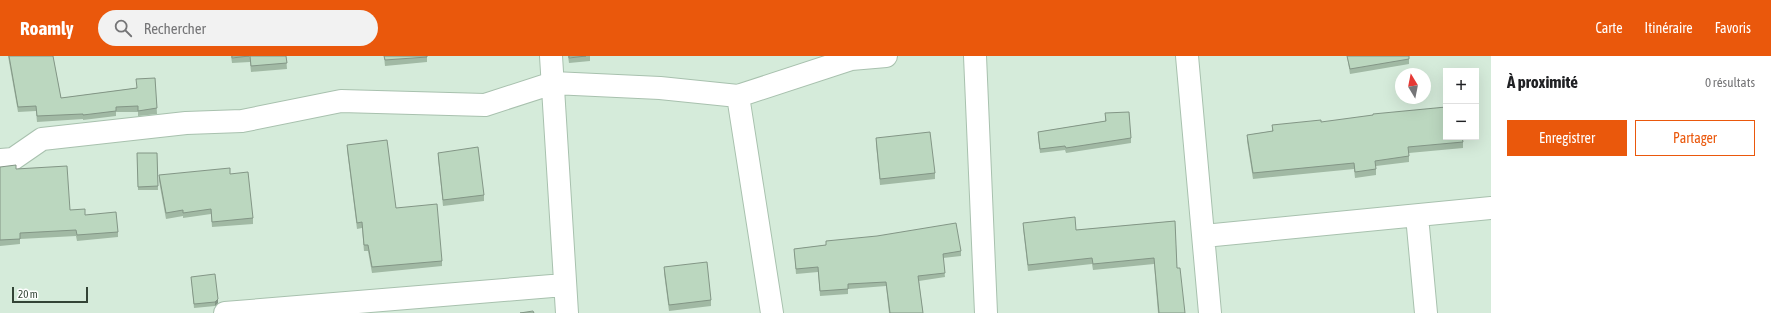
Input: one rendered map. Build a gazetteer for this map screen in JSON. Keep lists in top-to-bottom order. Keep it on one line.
{"scale_bar":"20 m","north":"top","page":{"header":"Roamly","search":"Rechercher","nav":["Carte","Itinéraire","Favoris"],"heading":["À proximité","0 résultats"],"map_buttons":["+","−"],"buttons":["Enregistrer","Partager"],"scale":"20 m"}}
